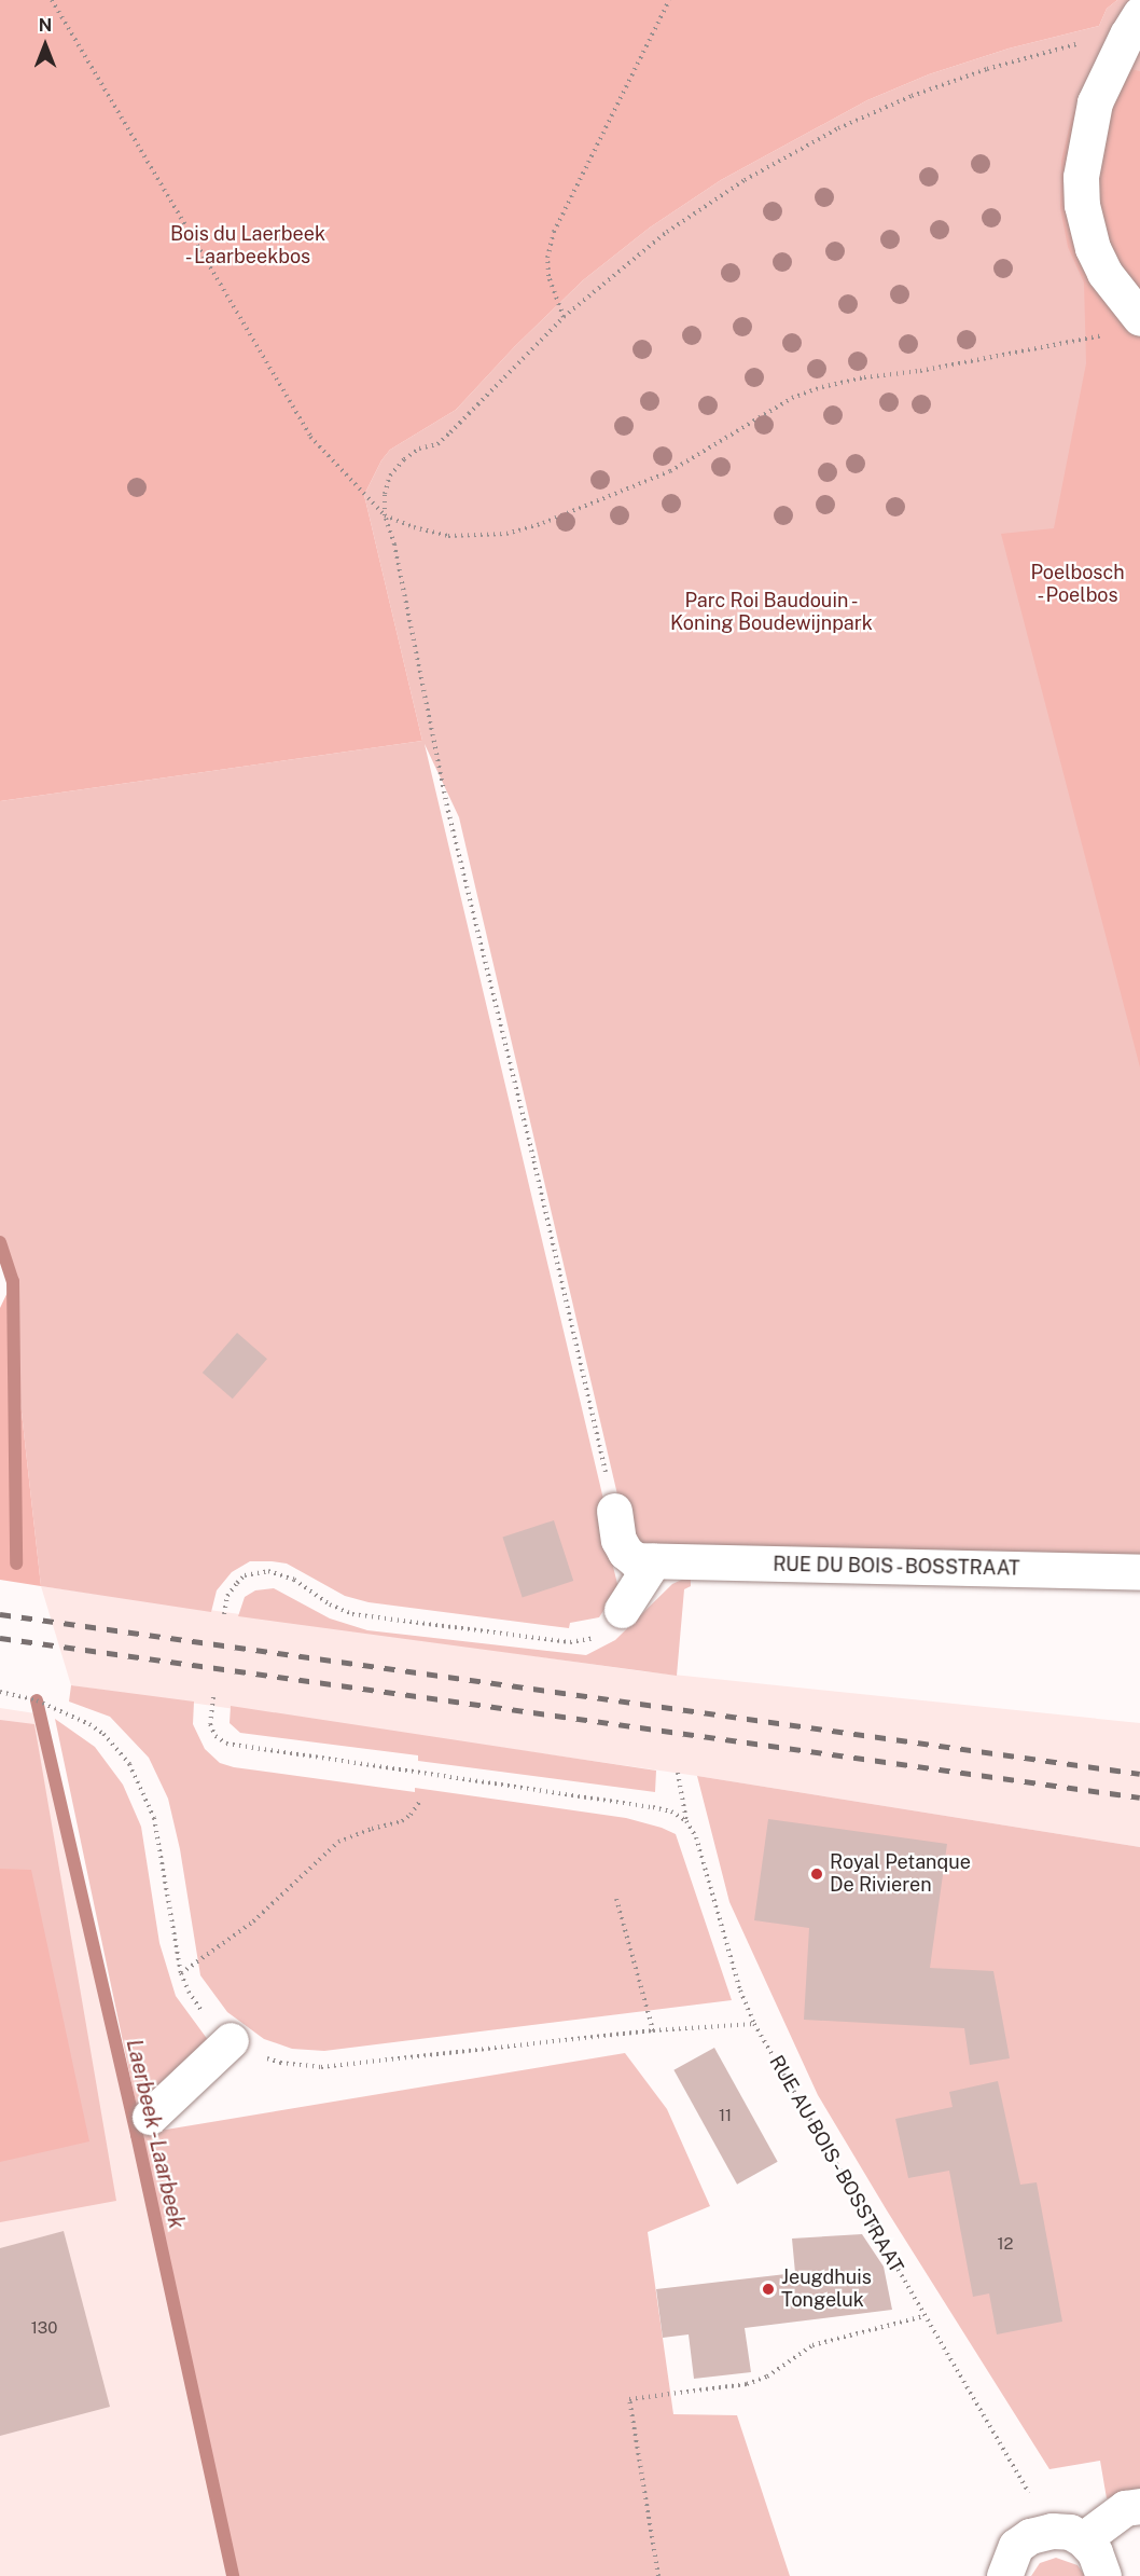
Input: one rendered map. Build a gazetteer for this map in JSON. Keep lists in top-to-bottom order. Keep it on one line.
{"streets":{"street":["RUE DU BOIS - BOSSTRAAT"],"path":["RUE AU BOIS - BOSSTRAAT"]},"water":["Laerbeek - Laarbeek"],"parks":["Bois du Laerbeek - Laarbeekbos","Poelbosch - Poelbos","Parc Roi Baudouin - Koning Boudewijnpark"],"places":["Royal Petanque De Rivieren","Jeugdhuis Tongeluk"],"house_numbers":["11","12","130"],"north":"top"}
